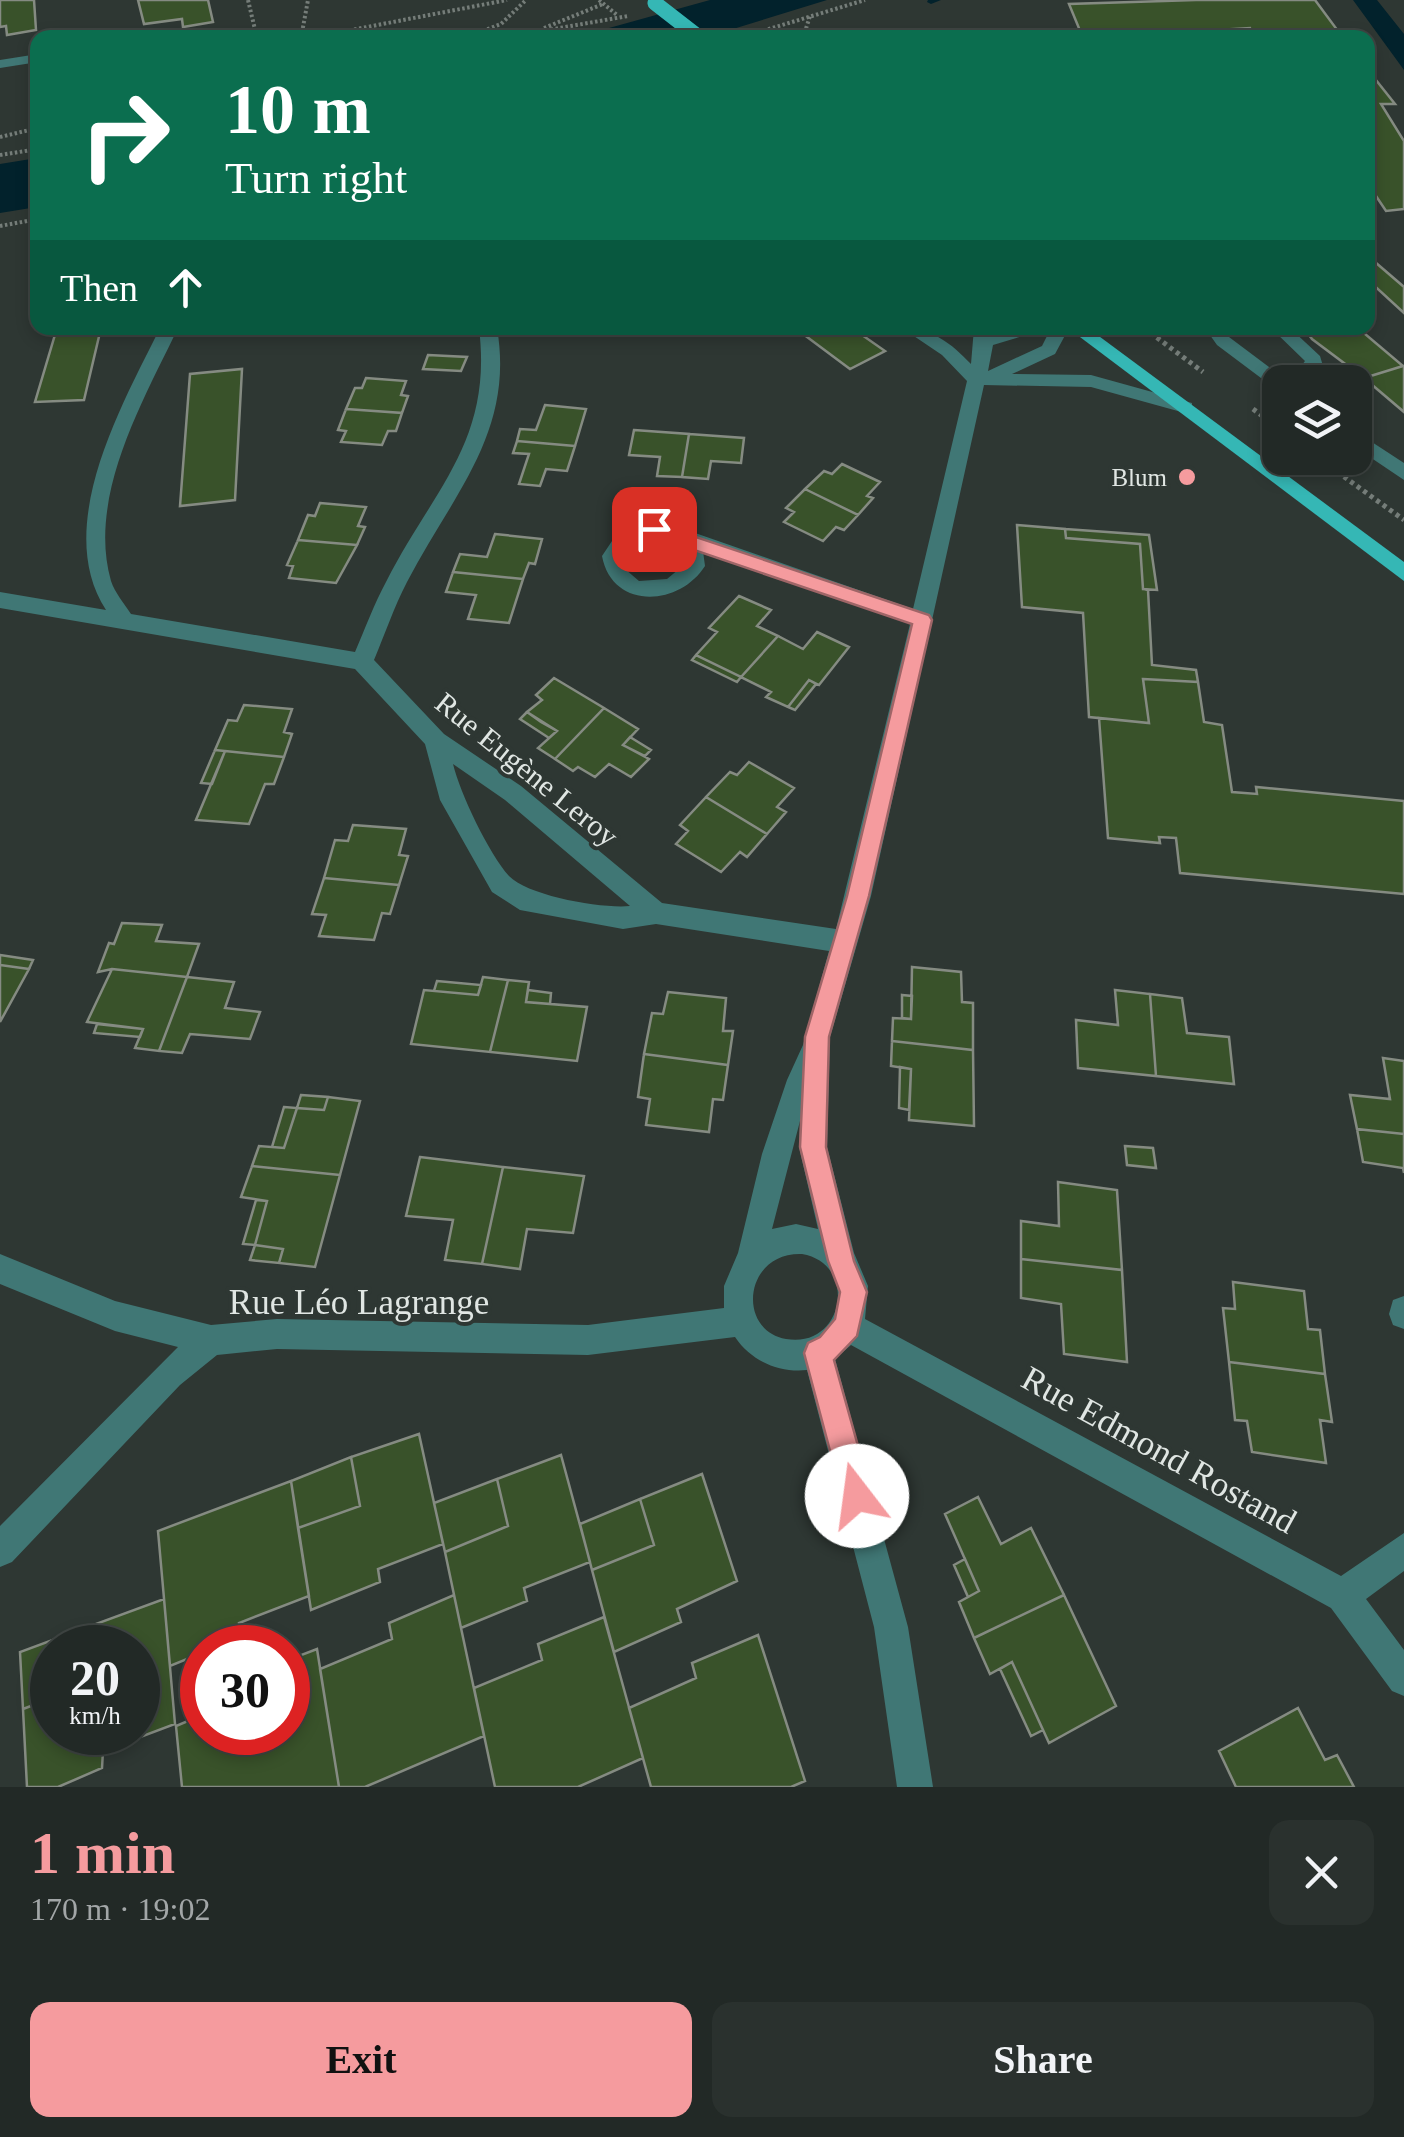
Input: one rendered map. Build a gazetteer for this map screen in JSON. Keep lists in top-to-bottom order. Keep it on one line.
{"streets":{"street":["Rue Eugène Leroy","Rue Léo Lagrange","Rue Edmond Rostand"]},"crossings":[["Rue Léo Lagrange","Rue Edmond Rostand"]],"places":["Blum"],"page":{"turn":["10 m","Turn right"],"then":"Then","speed":"20 km/h","limit":"30","heading":["1 min","170 m · 19:02"],"buttons":["Exit","Share"]}}
